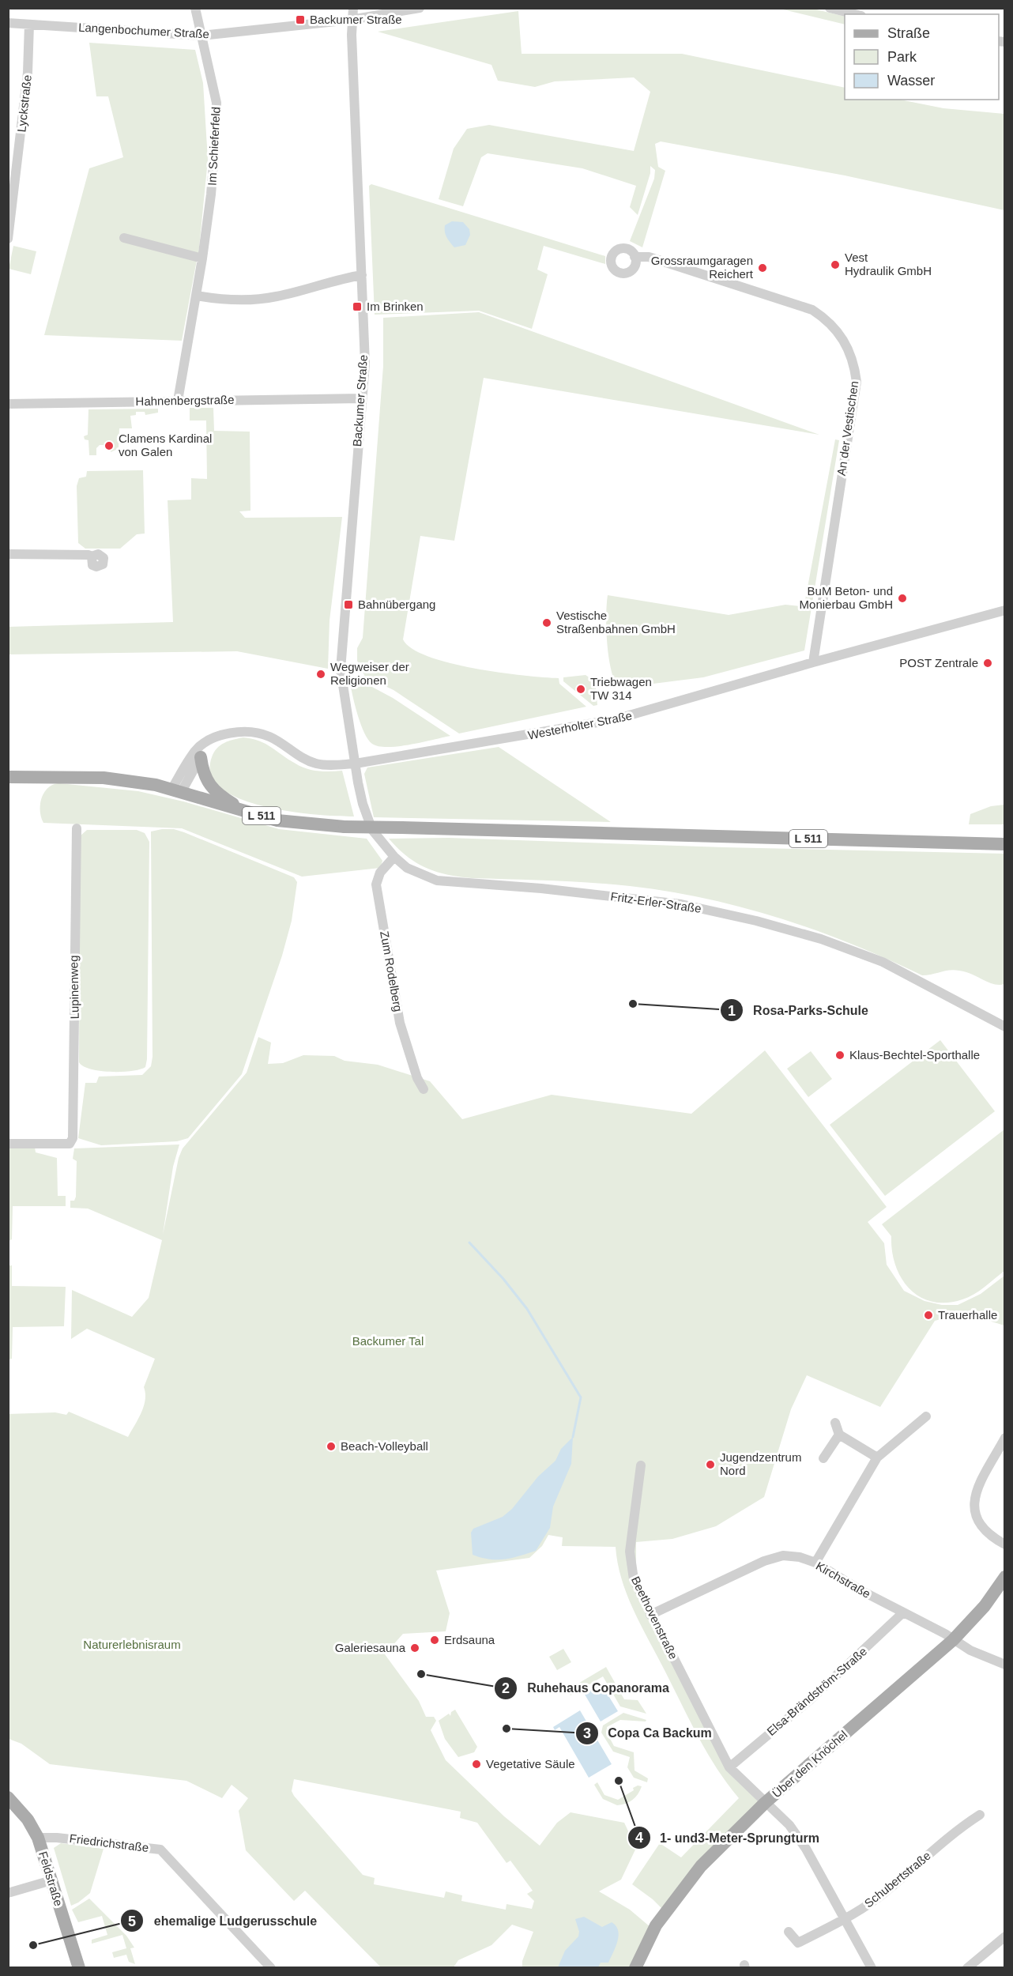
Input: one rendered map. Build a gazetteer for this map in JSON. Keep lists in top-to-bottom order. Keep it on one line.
{"streets":{"main road":["L 511","Über den Knöchel","Feldstraße"],"street":["Langenbochumer Straße","Lyckstraße","Im Schieferfeld","Hahnenbergstraße","Backumer Straße","An der Vestischen","Westerholter Straße","Fritz-Erler-Straße","Zum Rodelberg","Lupinenweg","Kirchstraße","Beethovenstraße","Elsa-Brändström-Straße","Friedrichstraße","Schubertstraße"]},"crossings":[["Langenbochumer Straße","Lyckstraße"],["Langenbochumer Straße","Im Schieferfeld"],["Langenbochumer Straße","Backumer Straße"],["Im Schieferfeld","Hahnenbergstraße"],["Hahnenbergstraße","Backumer Straße"],["Backumer Straße","Westerholter Straße"],["Backumer Straße","Fritz-Erler-Straße"],["An der Vestischen","Westerholter Straße"],["Westerholter Straße","L 511"],["Westerholter Straße","Fritz-Erler-Straße"],["Fritz-Erler-Straße","Zum Rodelberg"],["Kirchstraße","Beethovenstraße"],["Kirchstraße","Elsa-Brändström-Straße"],["Kirchstraße","Über den Knöchel"],["Beethovenstraße","Elsa-Brändström-Straße"],["Beethovenstraße","Über den Knöchel"],["Beethovenstraße","Schubertstraße"],["Friedrichstraße","Feldstraße"]],"parks":["Backumer Tal","Naturerlebnisraum"],"places":{"transit":["Backumer Straße","Im Brinken","Bahnübergang"],"other":["Vest Hydraulik GmbH","Grossraumgaragen Reichert","Clamens Kardinal von Galen","BuM Beton- und Monierbau GmbH","Vestische Straßenbahnen GmbH","POST Zentrale","Wegweiser der Religionen","Triebwagen TW 314","Rosa-Parks-Schule","Klaus-Bechtel-Sporthalle","Trauerhalle","Beach-Volleyball","Jugendzentrum Nord","Erdsauna","Galeriesauna","Ruhehaus Copanorama","Copa Ca Backum","Vegetative Säule","1- und3-Meter-Sprungturm","ehemalige Ludgerusschule"]},"legend":["Straße","Park","Wasser"]}
